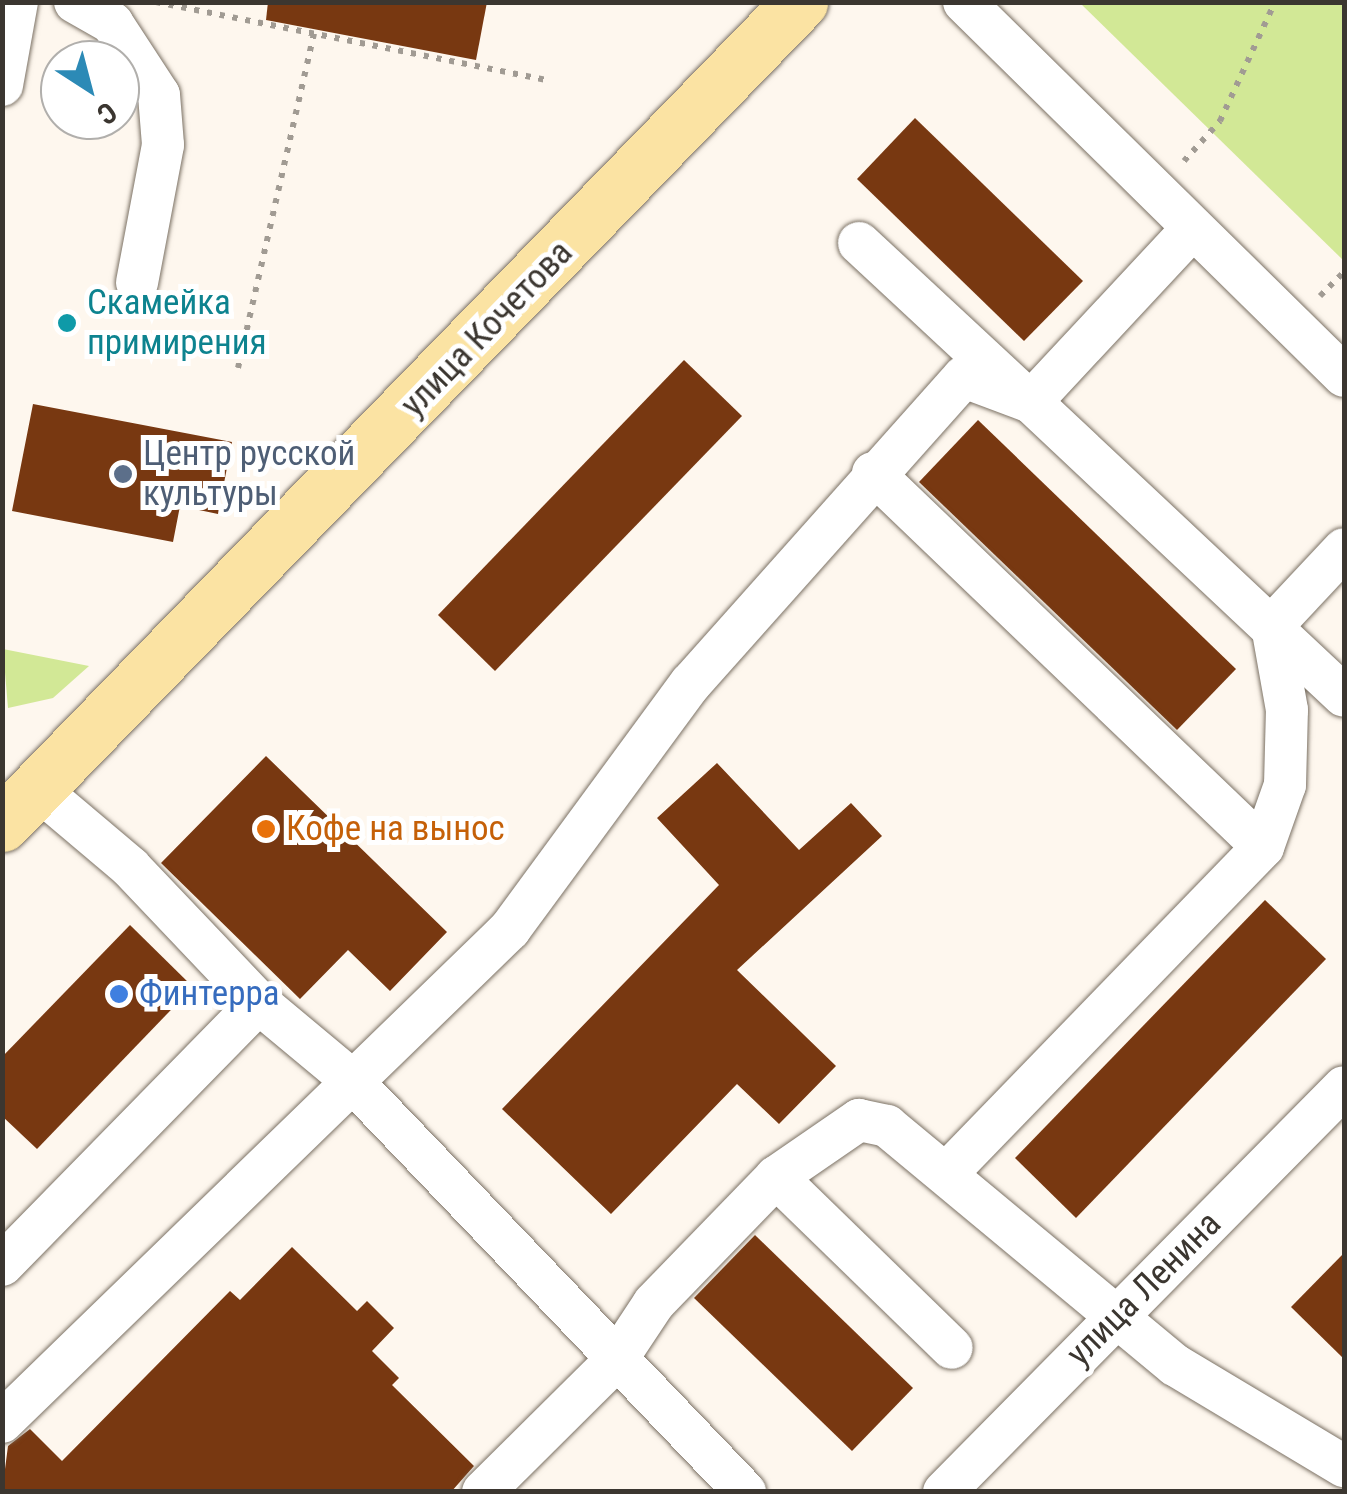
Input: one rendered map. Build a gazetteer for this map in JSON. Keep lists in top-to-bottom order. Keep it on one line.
{"streets":{"main road":["улица Кочетова"],"street":["улица Ленина"]},"places":["Скамейка примирения","Центр русской культуры","Кофе на вынос","Финтерра"],"north":"bottom right"}
